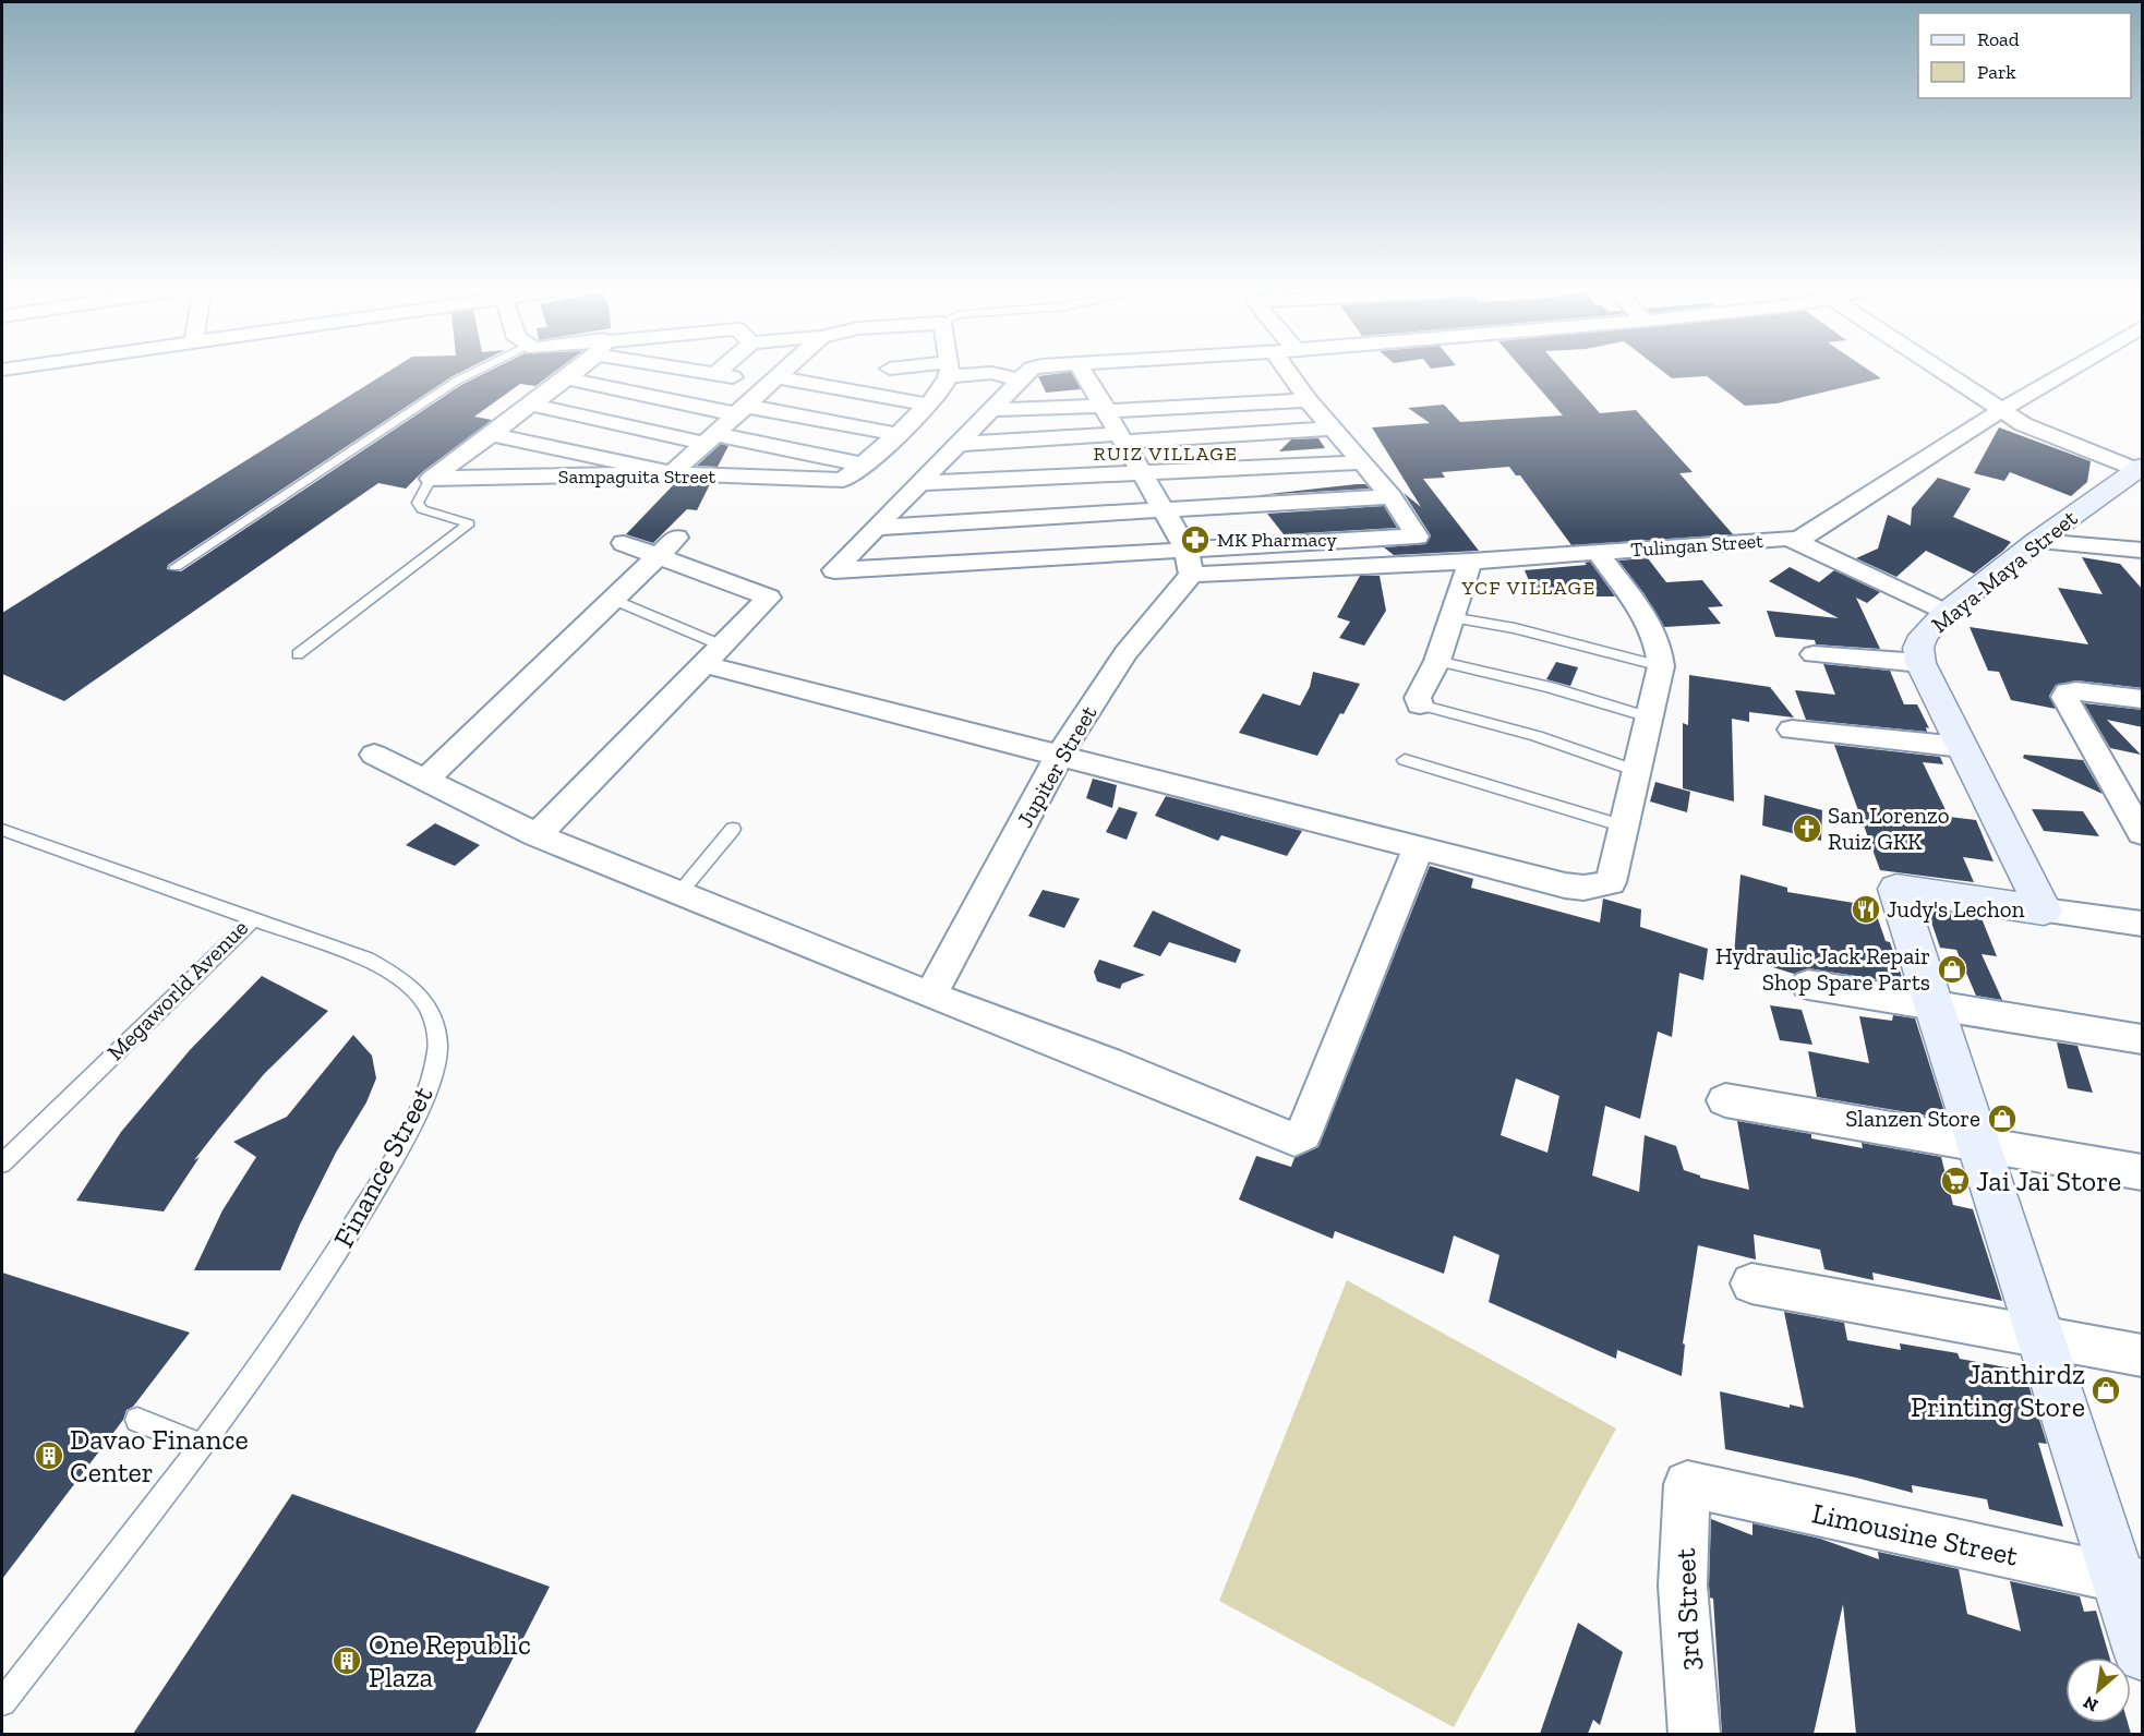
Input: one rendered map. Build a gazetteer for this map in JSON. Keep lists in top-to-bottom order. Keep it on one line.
{"streets":{"street":["Sampaguita Street","Tulingan Street","Maya-Maya Street","Jupiter Street","Limousine Street","3rd Street"],"lane":["Megaworld Avenue","Finance Street"]},"crossings":[["Tulingan Street","Jupiter Street"],["Megaworld Avenue","Finance Street"],["Limousine Street","3rd Street"]],"districts":["RUIZ VILLAGE","YCF VILLAGE"],"places":{"pharmacy":["MK Pharmacy"],"church":["San Lorenzo Ruiz GKK"],"restaurant":["Judy's Lechon"],"shop":["Hydraulic Jack Repair Shop Spare Parts","Slanzen Store","Janthirdz Printing Store"],"supermarket":["Jai Jai Store"],"building":["Davao Finance Center","One Republic Plaza"]},"legend":["Road","Park"],"north":"bottom left"}
